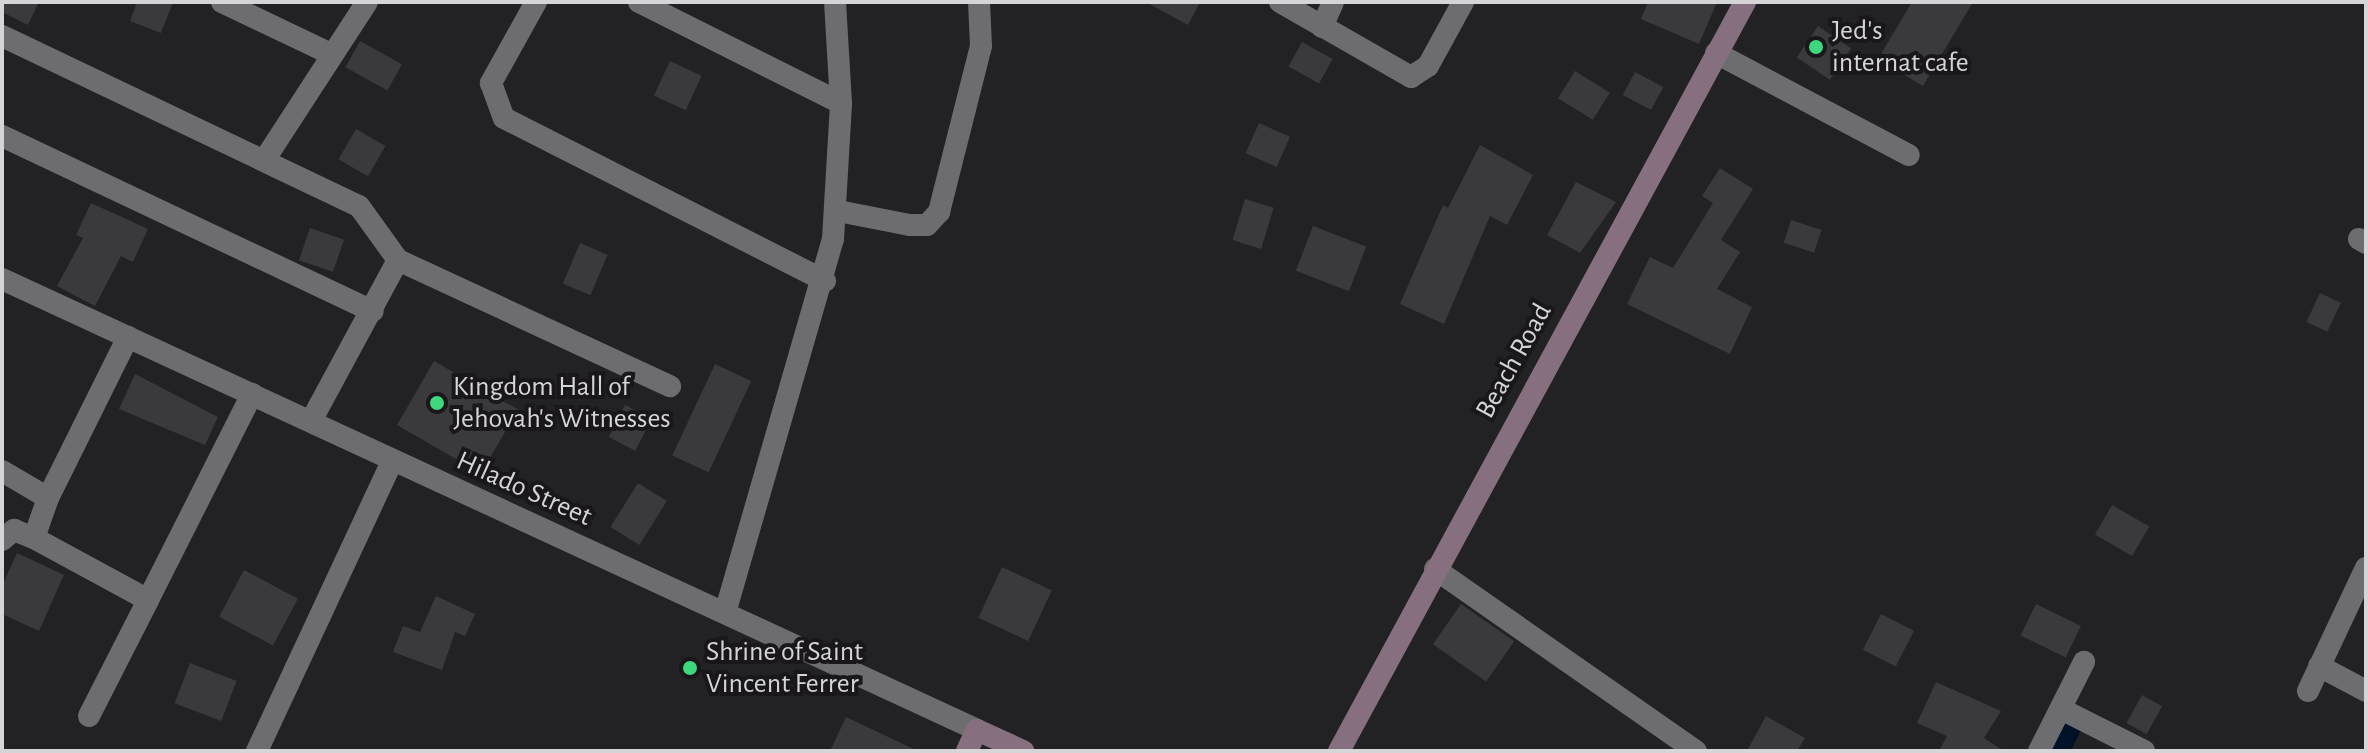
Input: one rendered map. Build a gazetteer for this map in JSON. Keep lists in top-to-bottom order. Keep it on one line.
{"streets":{"main road":["Beach Road","Hilado Street"]},"places":["Jed's internat cafe","Kingdom Hall of Jehovah's Witnesses","Shrine of Saint Vincent Ferrer"]}
